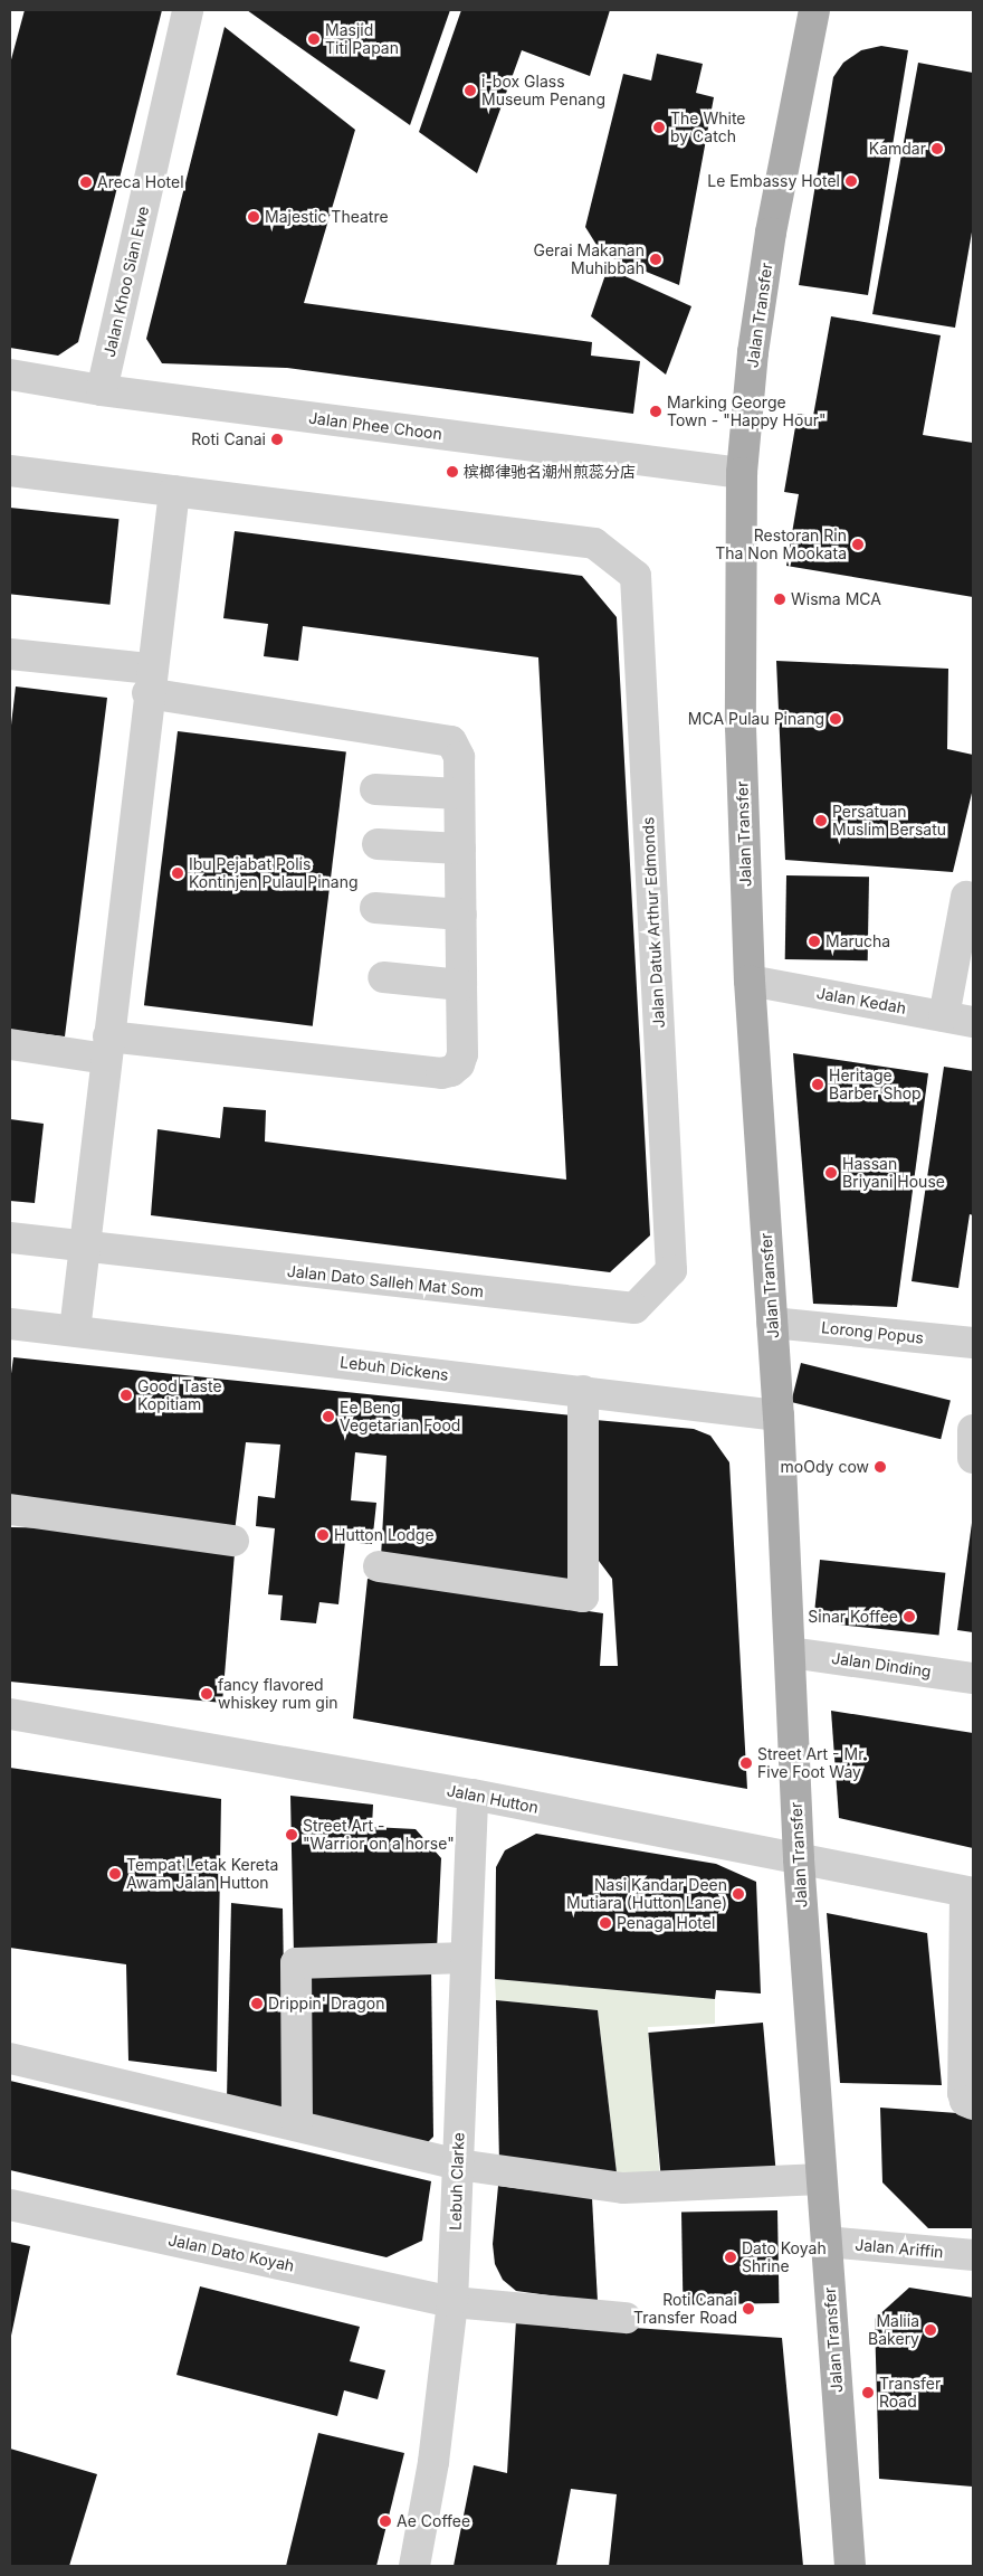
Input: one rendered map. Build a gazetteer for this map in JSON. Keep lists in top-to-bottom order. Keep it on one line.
{"streets":{"main road":["Jalan Transfer"],"street":["Jalan Khoo Sian Ewe","Jalan Phee Choon","Jalan Datuk Arthur Edmonds","Jalan Kedah","Jalan Dato Salleh Mat Som","Lorong Popus","Lebuh Dickens","Jalan Dinding","Jalan Hutton","Lebuh Clarke","Jalan Ariffin","Jalan Dato Koyah"]},"crossings":[["Jalan Khoo Sian Ewe","Jalan Phee Choon"],["Jalan Transfer","Jalan Phee Choon"],["Jalan Transfer","Jalan Kedah"],["Jalan Transfer","Lorong Popus"],["Jalan Transfer","Lebuh Dickens"],["Jalan Transfer","Jalan Dinding"],["Jalan Transfer","Jalan Hutton"],["Jalan Transfer","Jalan Ariffin"],["Jalan Datuk Arthur Edmonds","Jalan Dato Salleh Mat Som"],["Jalan Hutton","Lebuh Clarke"],["Lebuh Clarke","Jalan Dato Koyah"]],"places":["Masjid Titi Papan","i-box Glass Museum Penang","The White by Catch","Kamdar","Le Embassy Hotel","Areca Hotel","Majestic Theatre","Gerai Makanan Muhibbah","Marking George Town - \"Happy Hour\"","Roti Canai","槟榔律驰名潮州煎蕊分店","Restoran Rin Tha Non Mookata","Wisma MCA","MCA Pulau Pinang","Persatuan Muslim Bersatu","Ibu Pejabat Polis Kontinjen Pulau Pinang","Marucha","Heritage Barber Shop","Hassan Briyani House","Good Taste Kopitiam","Ee Beng Vegetarian Food","moOdy cow","Hutton Lodge","Sinar Koffee","fancy flavored whiskey rum gin","Street Art - Mr. Five Foot Way","Street Art - \"Warrior on a horse\"","Tempat Letak Kereta Awam Jalan Hutton","Nasi Kandar Deen Mutiara (Hutton Lane)","Penaga Hotel","Drippin' Dragon","Dato Koyah Shrine","Roti Canai Transfer Road","Maliia Bakery","Transfer Road","Ae Coffee"]}
